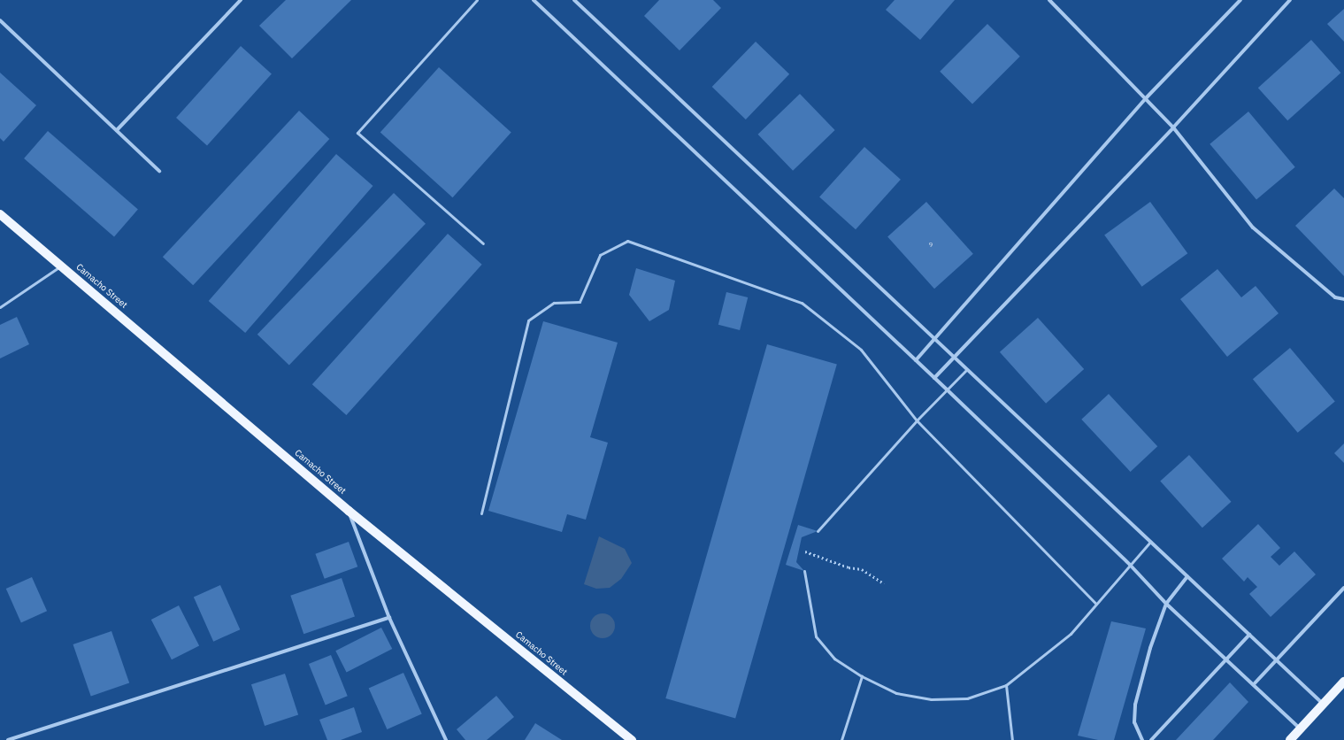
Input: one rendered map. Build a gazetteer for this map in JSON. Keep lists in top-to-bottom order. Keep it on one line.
{"streets":{"main road":["Camacho Street"]},"house_numbers":["9"]}
